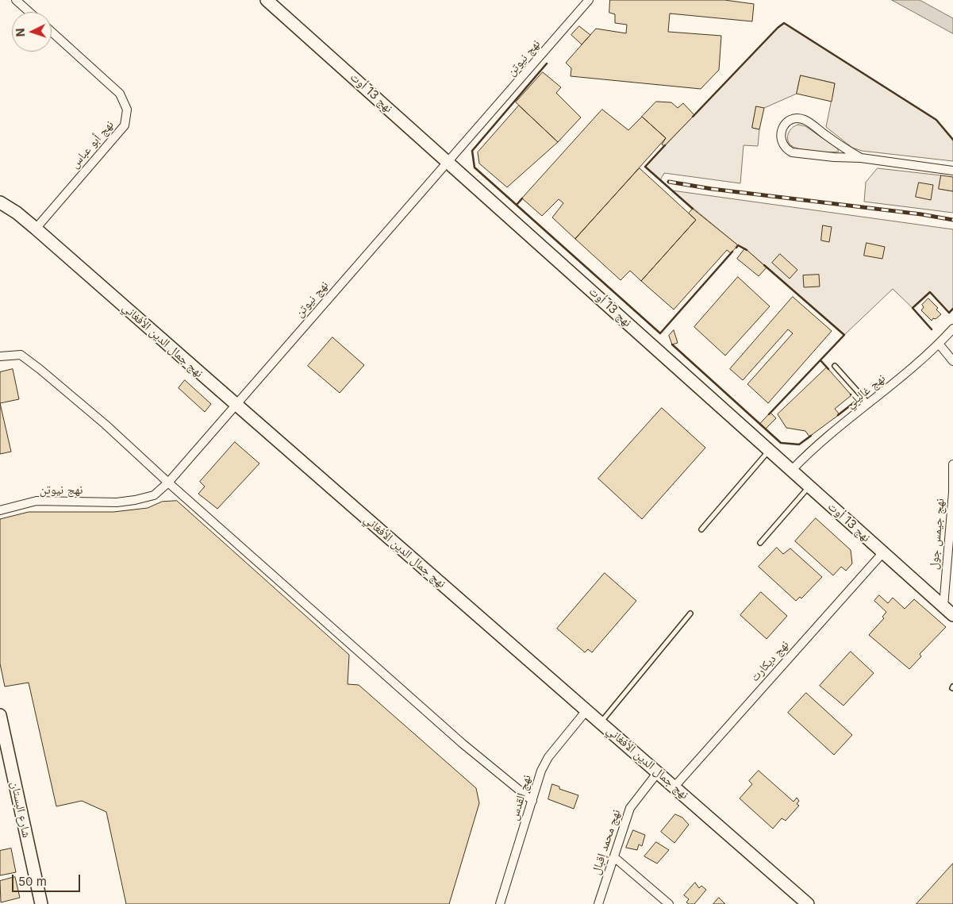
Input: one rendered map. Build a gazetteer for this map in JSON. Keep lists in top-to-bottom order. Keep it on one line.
{"streets":{"main road":["نهج 13 أوت","نهج جمال الدين الأفغاني","شارع البستان"],"street":["نهج نيوتن","نهج أبو عباس","نهج غاليلي","نهج جيمس جول","نهج ديكارت","نهج القدس","نهج محمد إقبال"]},"crossings":[["نهج نيوتن","نهج 13 أوت"],["نهج نيوتن","نهج جمال الدين الأفغاني"],["نهج 13 أوت","نهج غاليلي"],["نهج 13 أوت","نهج جيمس جول"],["نهج 13 أوت","نهج ديكارت"],["نهج أبو عباس","نهج جمال الدين الأفغاني"],["نهج جمال الدين الأفغاني","نهج ديكارت"],["نهج جمال الدين الأفغاني","نهج القدس"],["نهج جمال الدين الأفغاني","نهج محمد إقبال"]],"scale_bar":"50 m","north":"left"}
